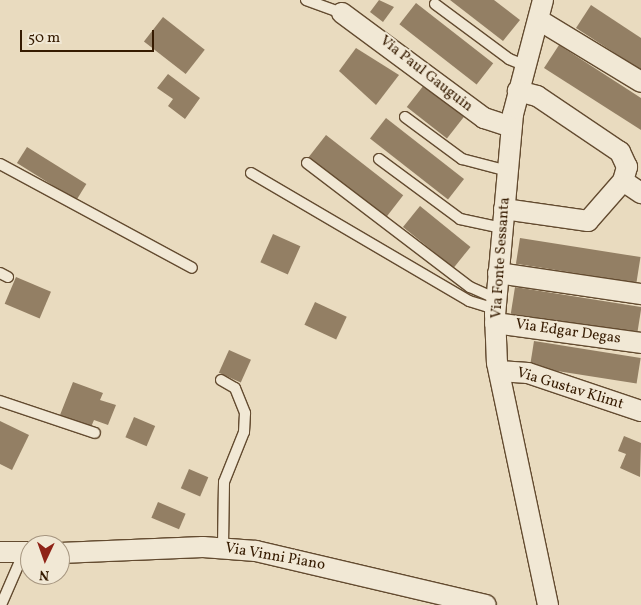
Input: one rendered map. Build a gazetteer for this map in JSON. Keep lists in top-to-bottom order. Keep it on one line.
{"streets":{"street":["Via Paul Gauguin","Via Fonte Sessanta","Via Edgar Degas","Via Gustav Klimt","Via Vinni Piano"]},"crossings":[["Via Paul Gauguin","Via Fonte Sessanta"],["Via Fonte Sessanta","Via Edgar Degas"],["Via Fonte Sessanta","Via Gustav Klimt"]],"scale_bar":"50 m","north":"bottom"}
